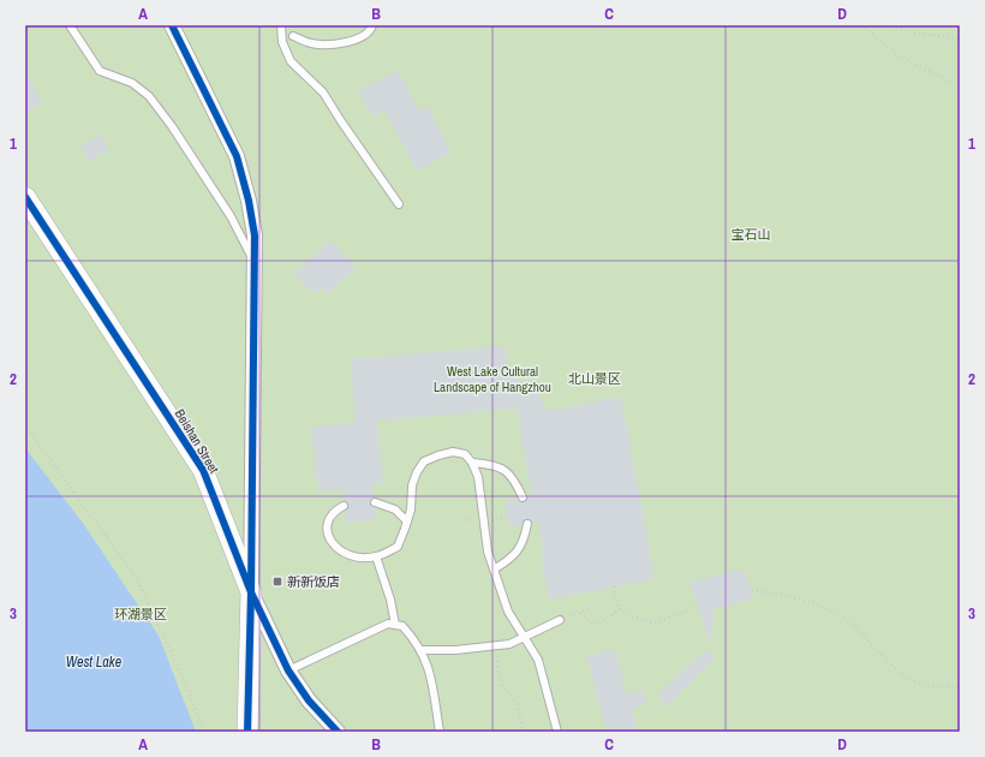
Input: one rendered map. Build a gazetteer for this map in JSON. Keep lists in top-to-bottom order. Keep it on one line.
{"streets":{"main road":["Beishan Street"]},"water":["West Lake"],"parks":["宝石山","West Lake Cultural Landscape of Hangzhou","北山景区","环湖景区"],"places":{"transit":["新新饭店"]},"grid":{"columns":["A","B","C","D"],"rows":["1","2","3"]}}
